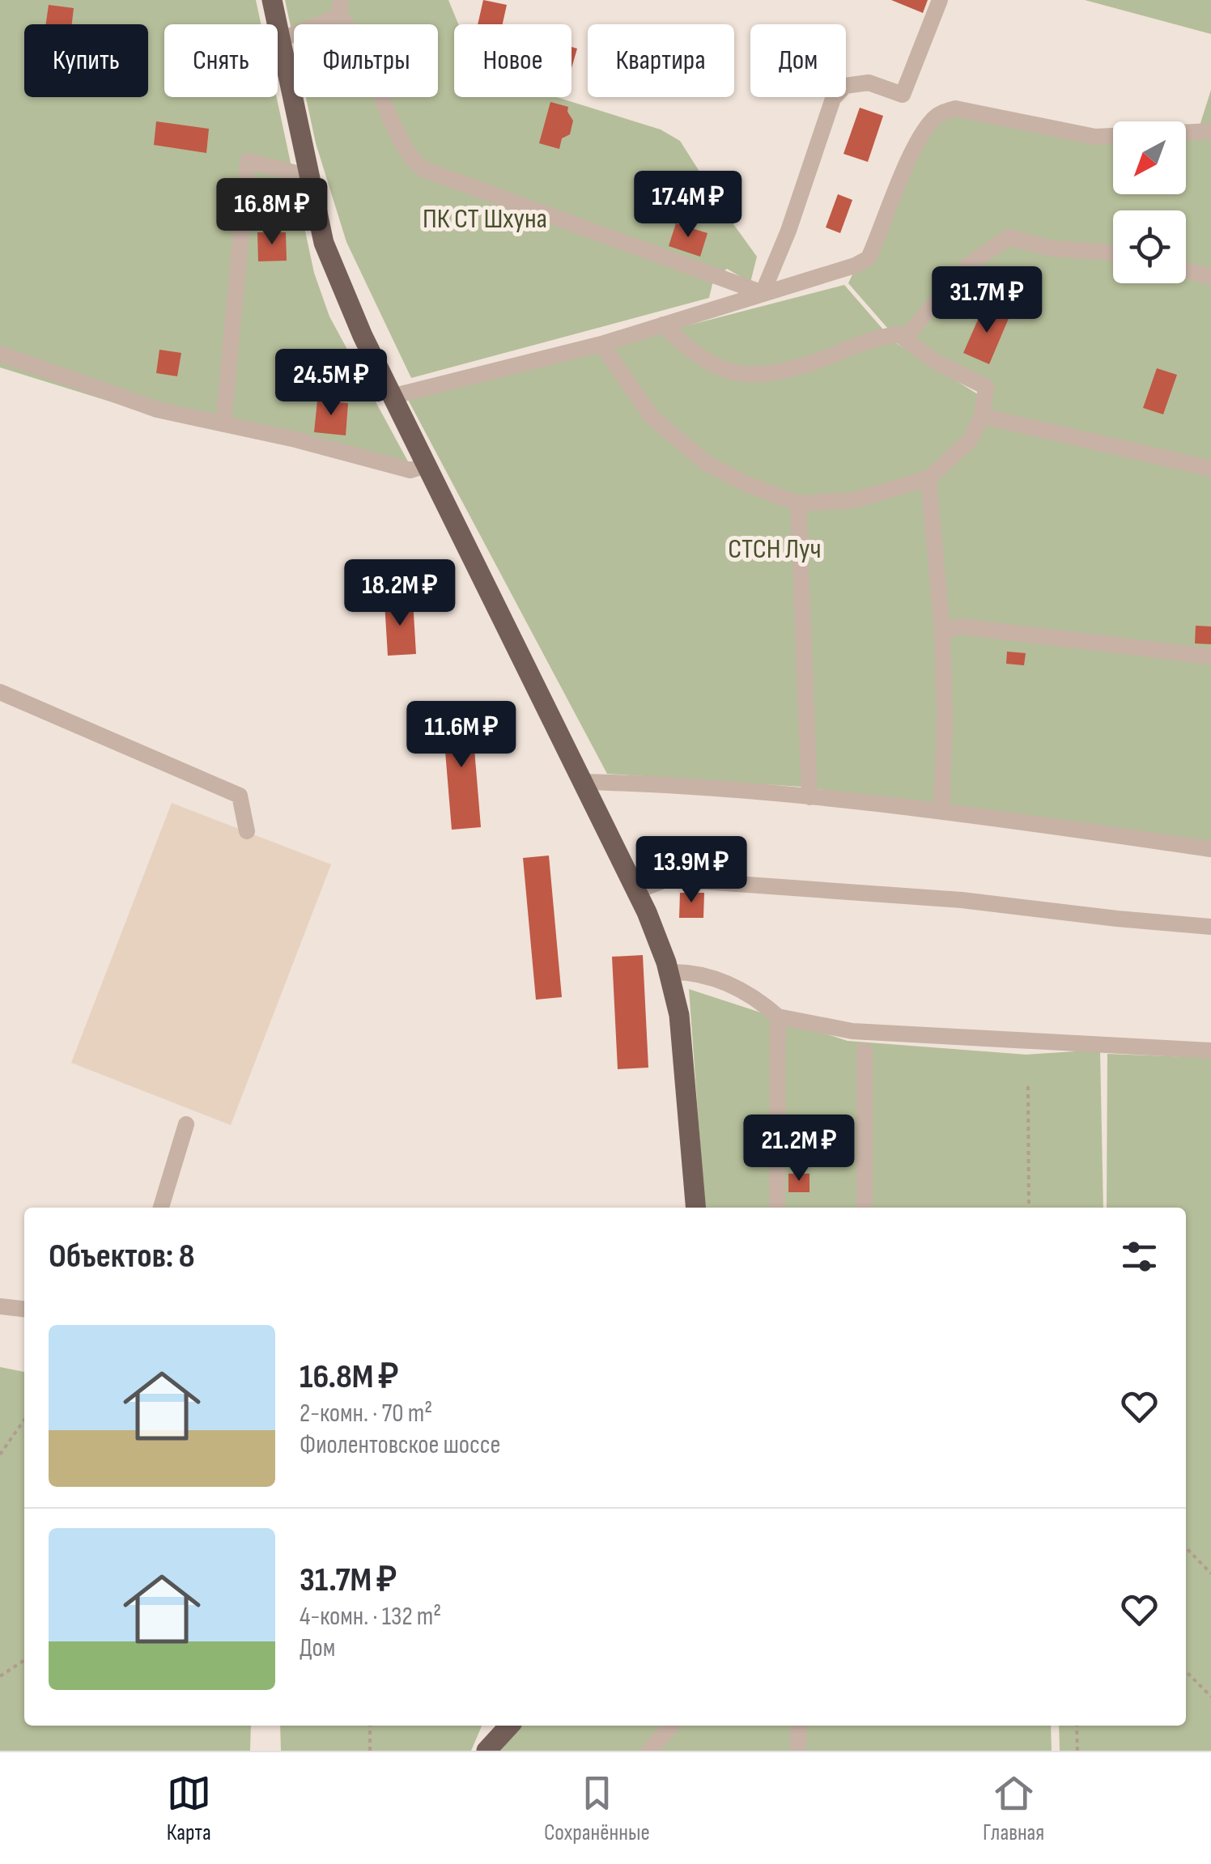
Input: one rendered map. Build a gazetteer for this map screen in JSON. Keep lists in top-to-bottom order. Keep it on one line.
{"parks":["ПК СТ Шхуна","СТСН Луч"],"north":"bottom left","page":{"chip":["Купить","Снять","Фильтры","Новое","Квартира","Дом"],"price":["17.4M ₽","16.8M ₽","31.7M ₽","24.5M ₽","18.2M ₽","11.6M ₽","13.9M ₽","21.2M ₽"],"heading":"Объектов: 8","list":[{"name":"16.8M ₽","note":"2-комн. · 70 m² · Фиолентовское шоссе"},{"name":"31.7M ₽","note":"4-комн. · 132 m² · Дом"}],"tabs":["Карта","Сохранённые","Главная"]}}
